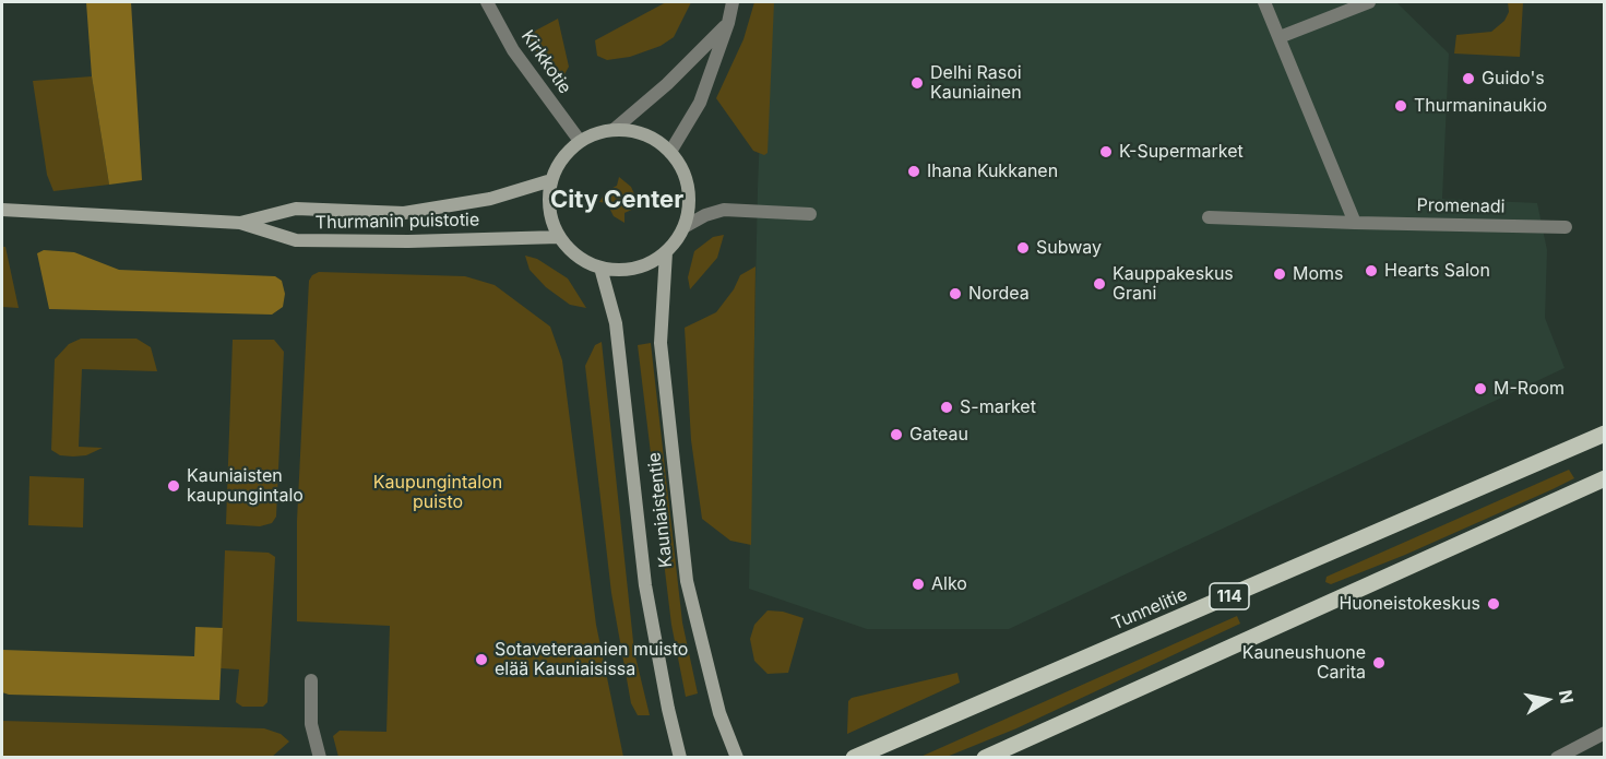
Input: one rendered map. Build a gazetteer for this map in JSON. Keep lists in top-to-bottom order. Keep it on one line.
{"streets":{"main road":["Thurmanin puistotie","Kauniaistentie","114","Tunnelitie"],"street":["Kirkkotie","Promenadi"]},"crossings":[["Kirkkotie","Thurmanin puistotie"],["Kirkkotie","Kauniaistentie"],["Thurmanin puistotie","Kauniaistentie"]],"districts":["City Center"],"parks":["Kaupungintalon puisto"],"places":["Guido's","Delhi Rasoi Kauniainen","Thurmaninaukio","K-Supermarket","Ihana Kukkanen","Subway","Hearts Salon","Moms","Kauppakeskus Grani","Nordea","M-Room","S-market","Gateau","Kauniaisten kaupungintalo","Alko","Huoneistokeskus","Sotaveteraanien muisto elää Kauniaisissa","Kauneushuone Carita"],"north":"right"}
